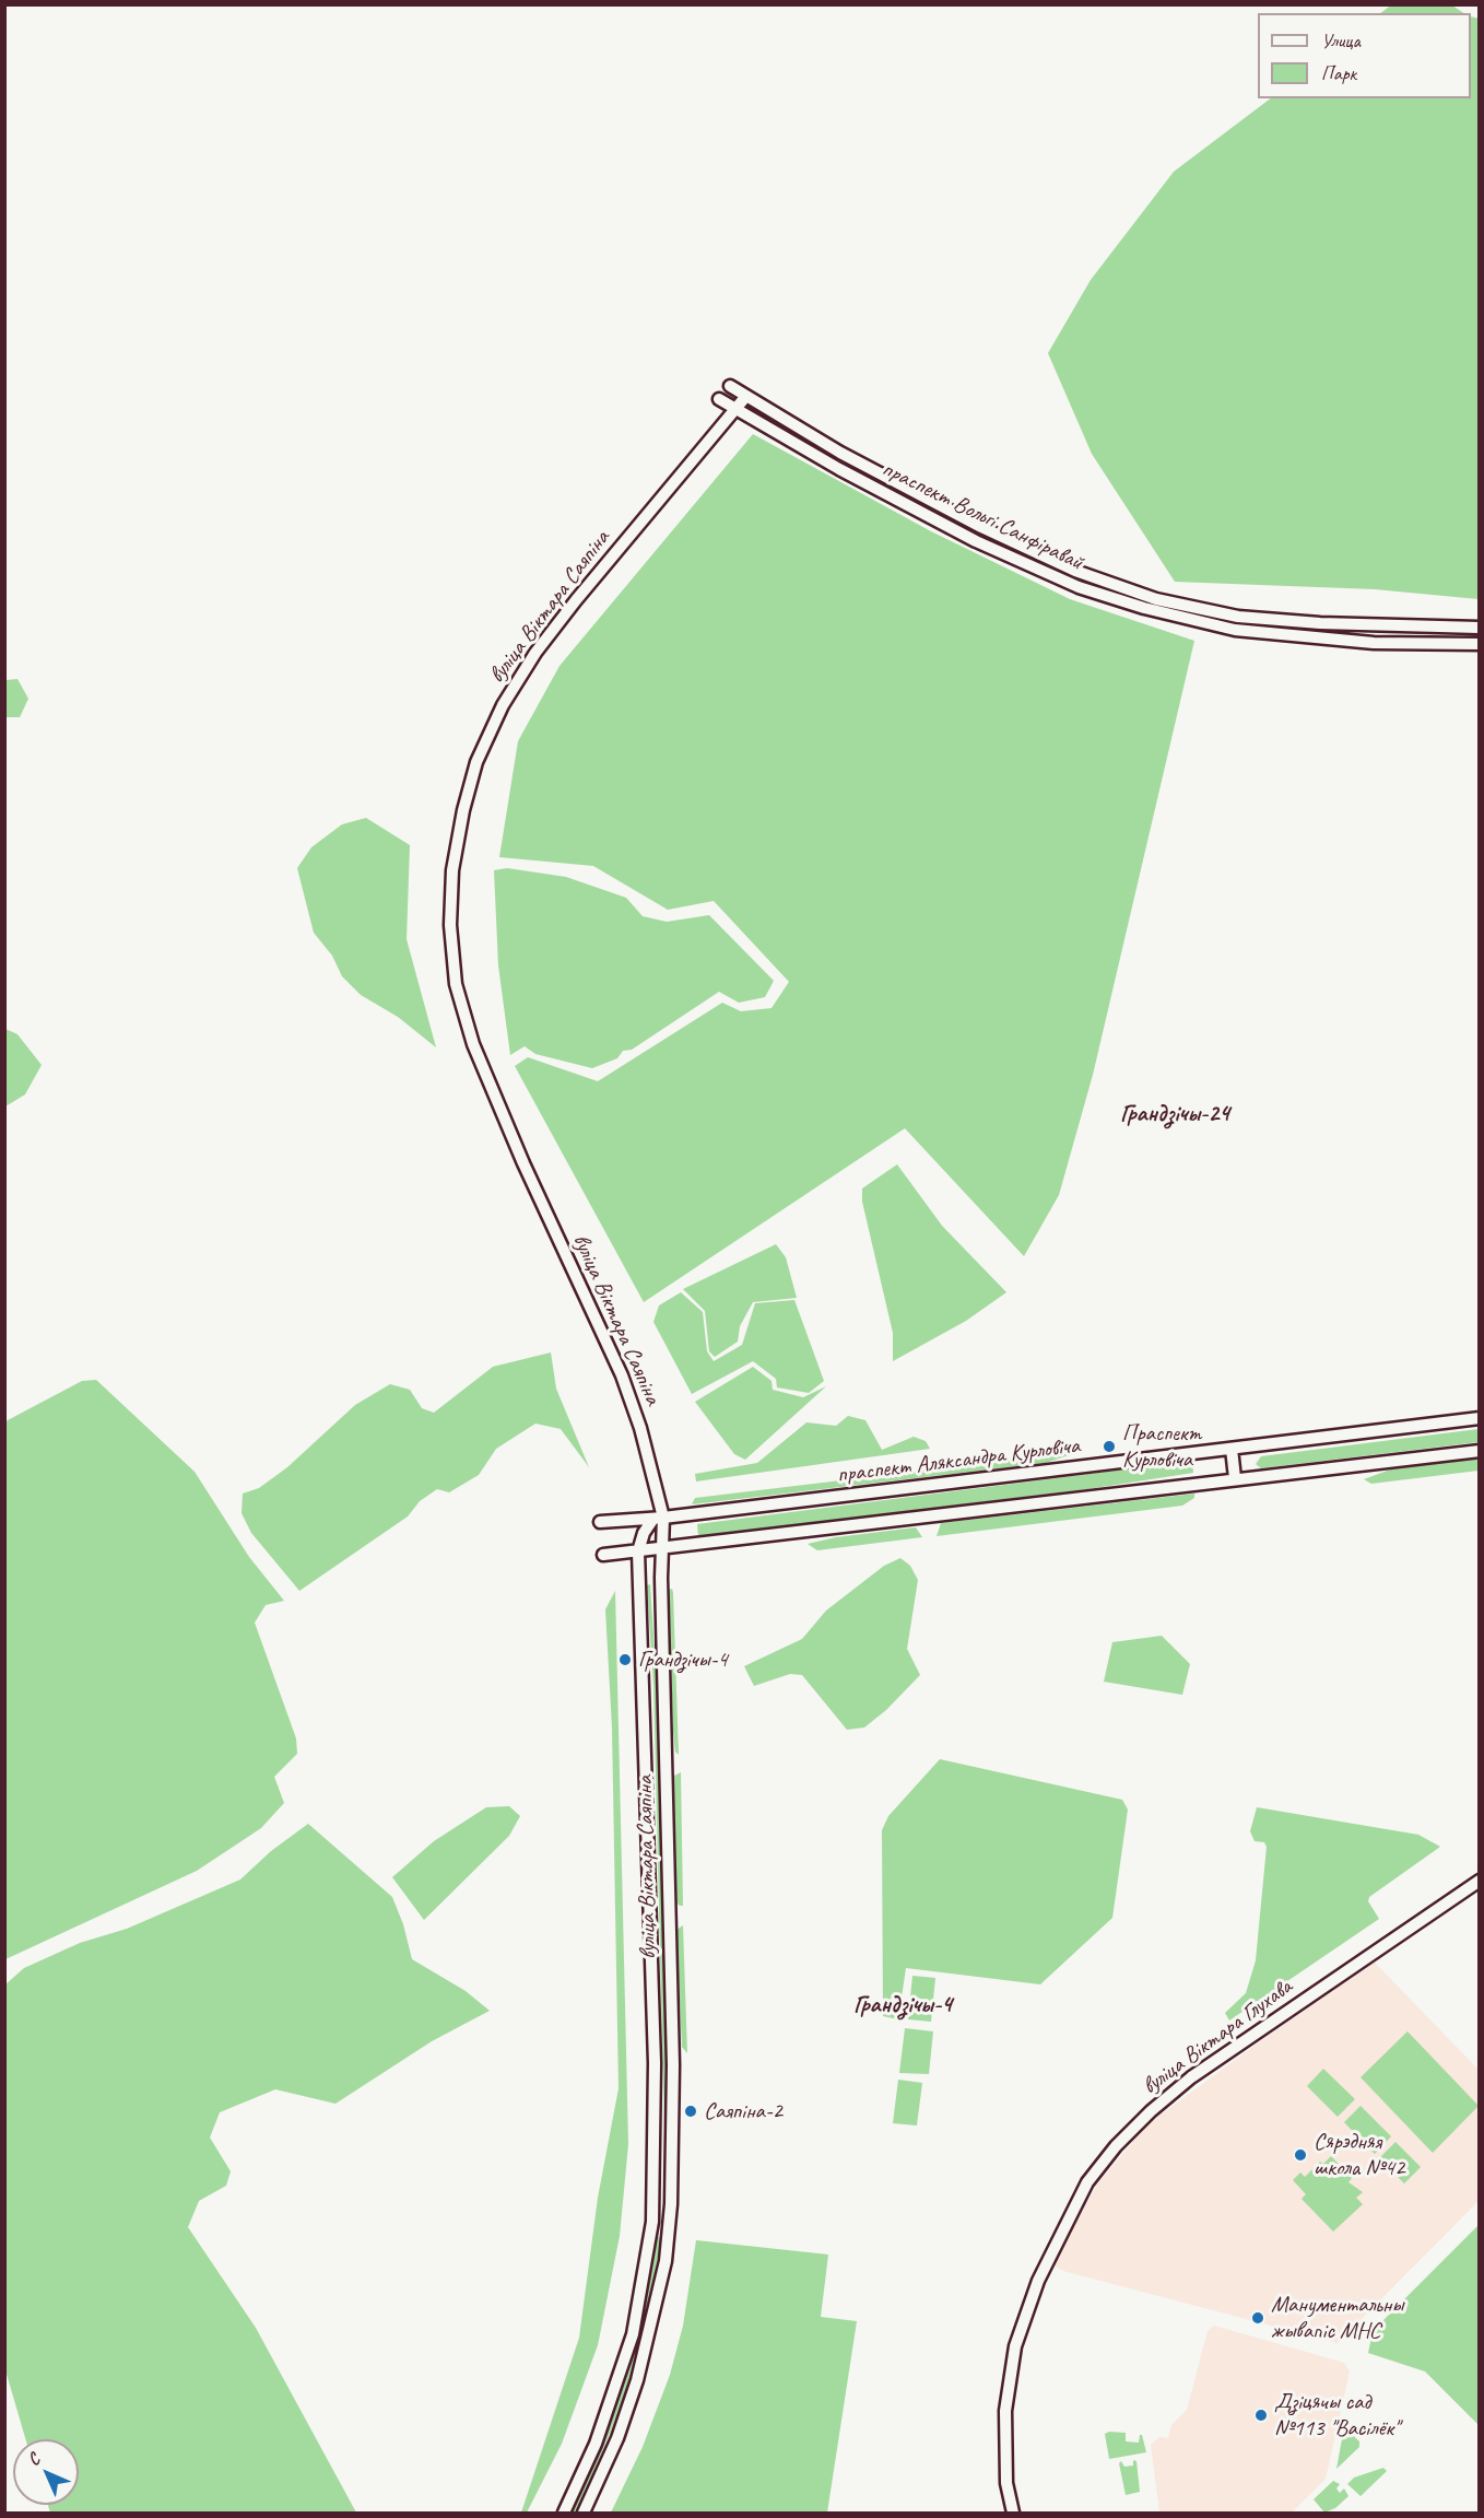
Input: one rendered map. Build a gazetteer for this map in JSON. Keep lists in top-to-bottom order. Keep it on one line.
{"streets":{"street":["праспект Вольгі Санфіравай","вуліца Віктара Саяпіна","праспект Аляксандра Курловіча","вуліца Віктара Глухава"]},"crossings":[["праспект Вольгі Санфіравай","вуліца Віктара Саяпіна"],["вуліца Віктара Саяпіна","праспект Аляксандра Курловіча"]],"districts":["Грандзічы-24","Грандзічы-4"],"places":["Праспект Курловіча","Грандзічы-4","Саяпіна-2","Сярэдняя школа №42","Манументальны жывапіс МНС","Дзіцячы сад №113 \"Васілёк\""],"legend":["Улица","Парк"],"north":"top left"}
